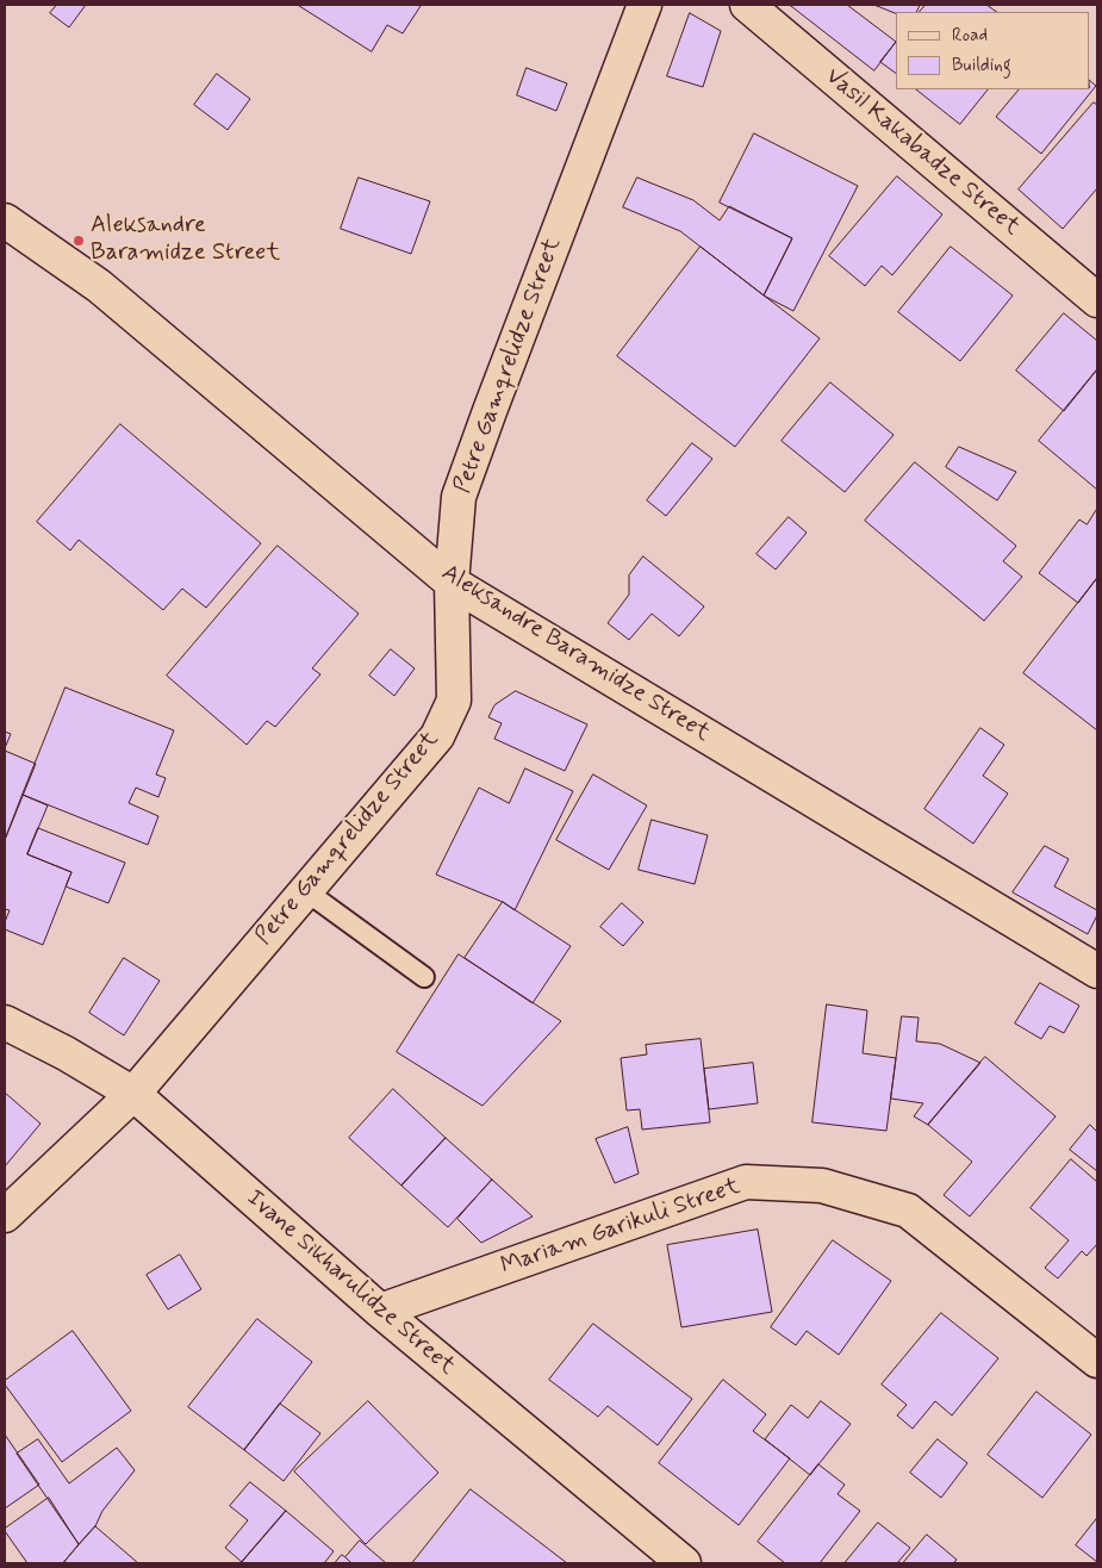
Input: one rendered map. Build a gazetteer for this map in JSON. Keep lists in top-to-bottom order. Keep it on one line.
{"streets":{"street":["Vasil Kakabadze Street","Petre Gamqrelidze Street","Aleksandre Baramidze Street","Mariam Garikuli Street","Ivane Sikharulidze Street"]},"crossings":[["Petre Gamqrelidze Street","Aleksandre Baramidze Street"],["Petre Gamqrelidze Street","Ivane Sikharulidze Street"],["Mariam Garikuli Street","Ivane Sikharulidze Street"]],"places":["Aleksandre Baramidze Street"],"legend":["Road","Building"]}
